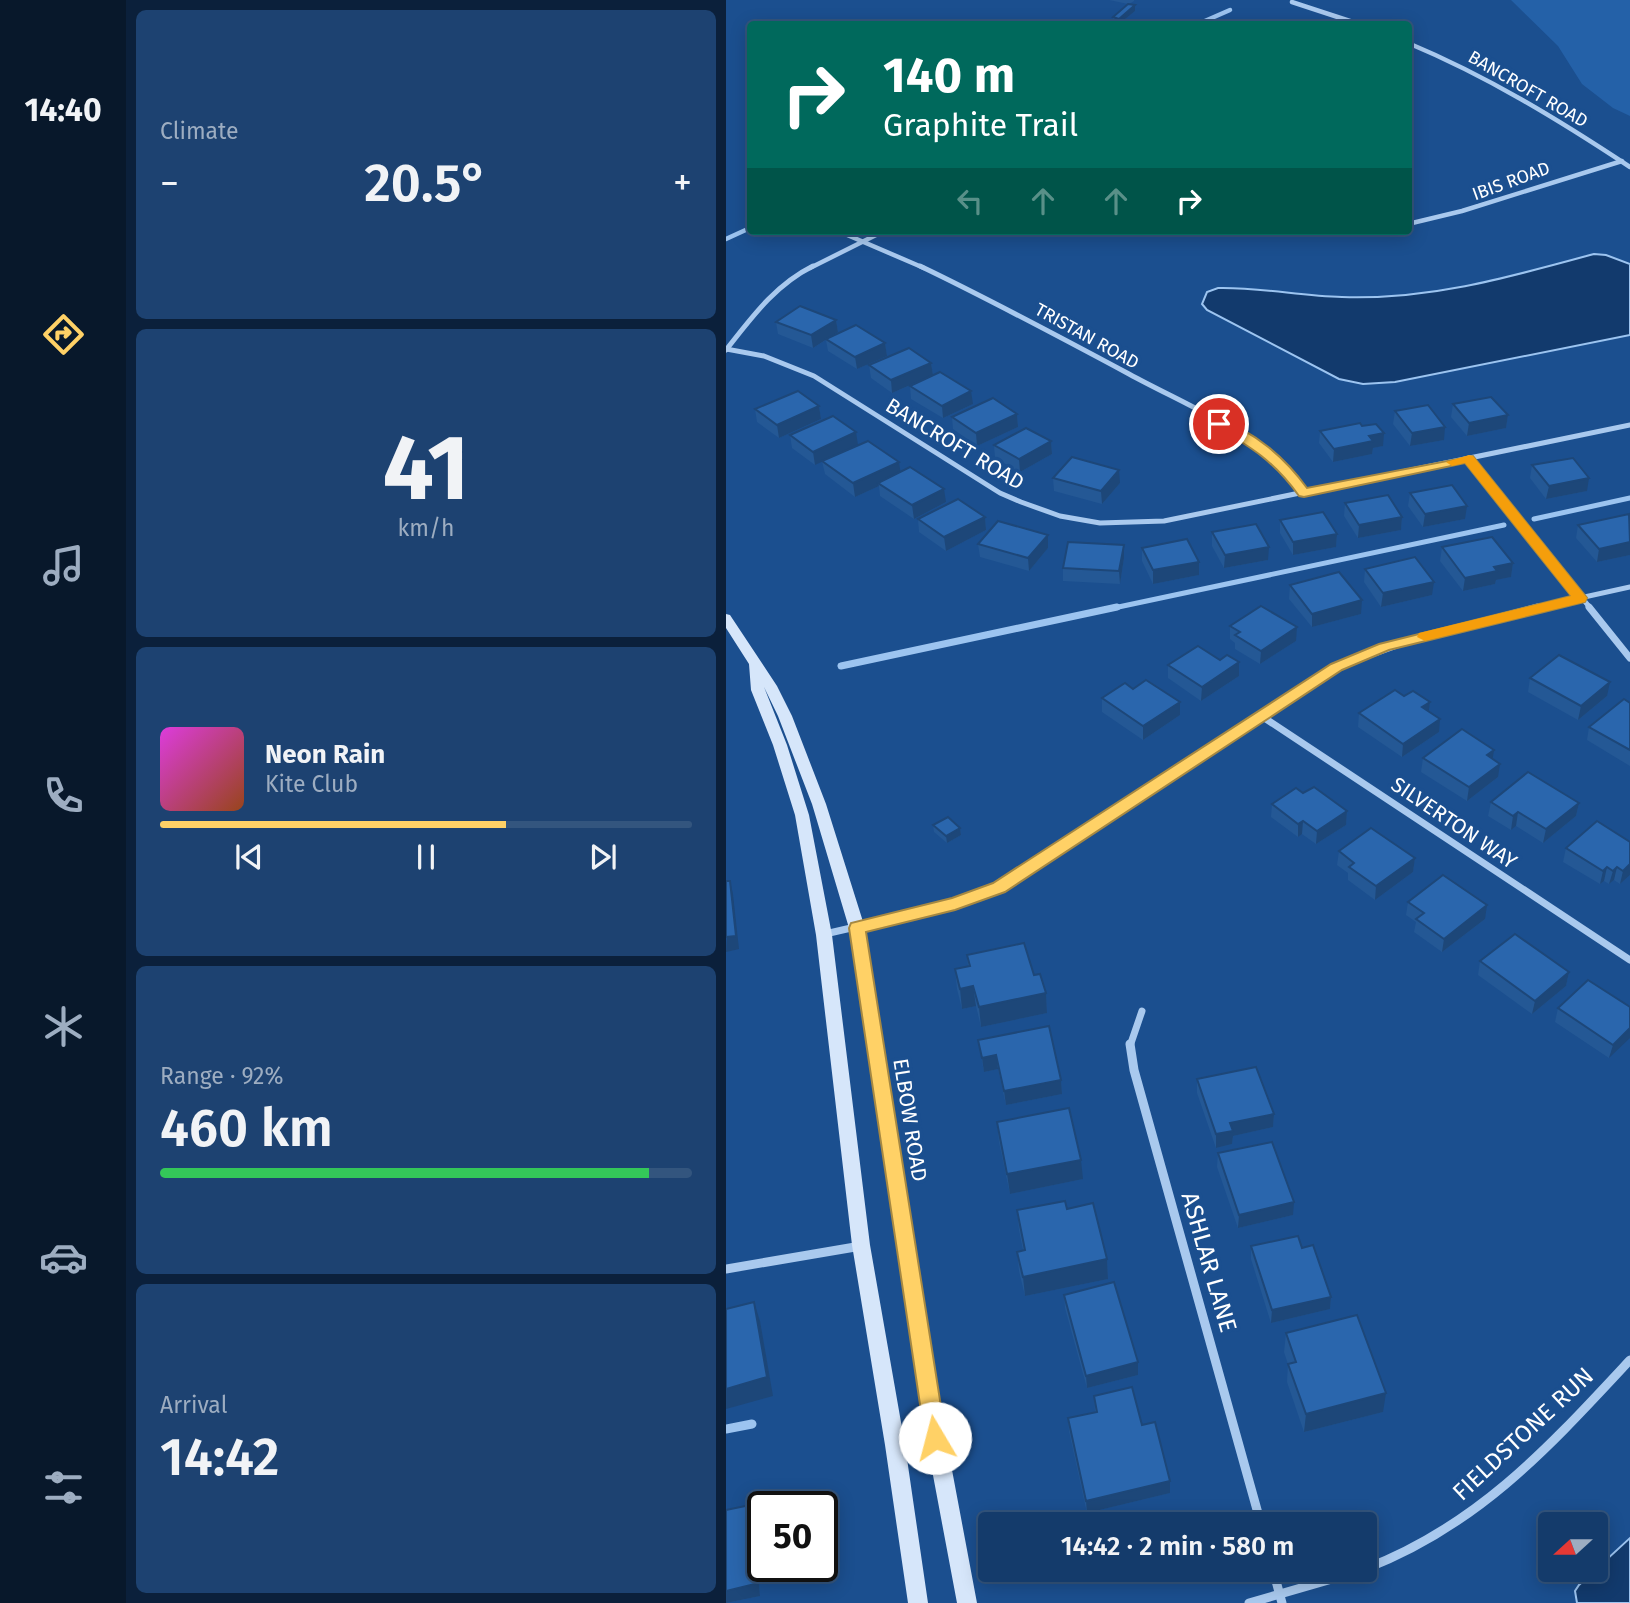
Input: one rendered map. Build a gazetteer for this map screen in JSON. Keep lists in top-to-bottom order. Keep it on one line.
{"streets":{"main road":["ELBOW ROAD"],"street":["BANCROFT ROAD","IBIS ROAD","TRISTAN ROAD","SILVERTON WAY","ASHLAR LANE","FIELDSTONE RUN"]},"crossings":[["BANCROFT ROAD","IBIS ROAD"],["BANCROFT ROAD","TRISTAN ROAD"]],"north":"left","page":{"tabs":"14:40","tile":["Climate",["41","km/h"],["Range · 92%","460 km"],["Arrival","14:42"]],"turn":["140 m","Graphite Trail"],"heat":["−","20.5°","+"],"song":["Neon Rain","Kite Club"],"limit":"50","trip":"14:42 · 2 min · 580 m"}}
